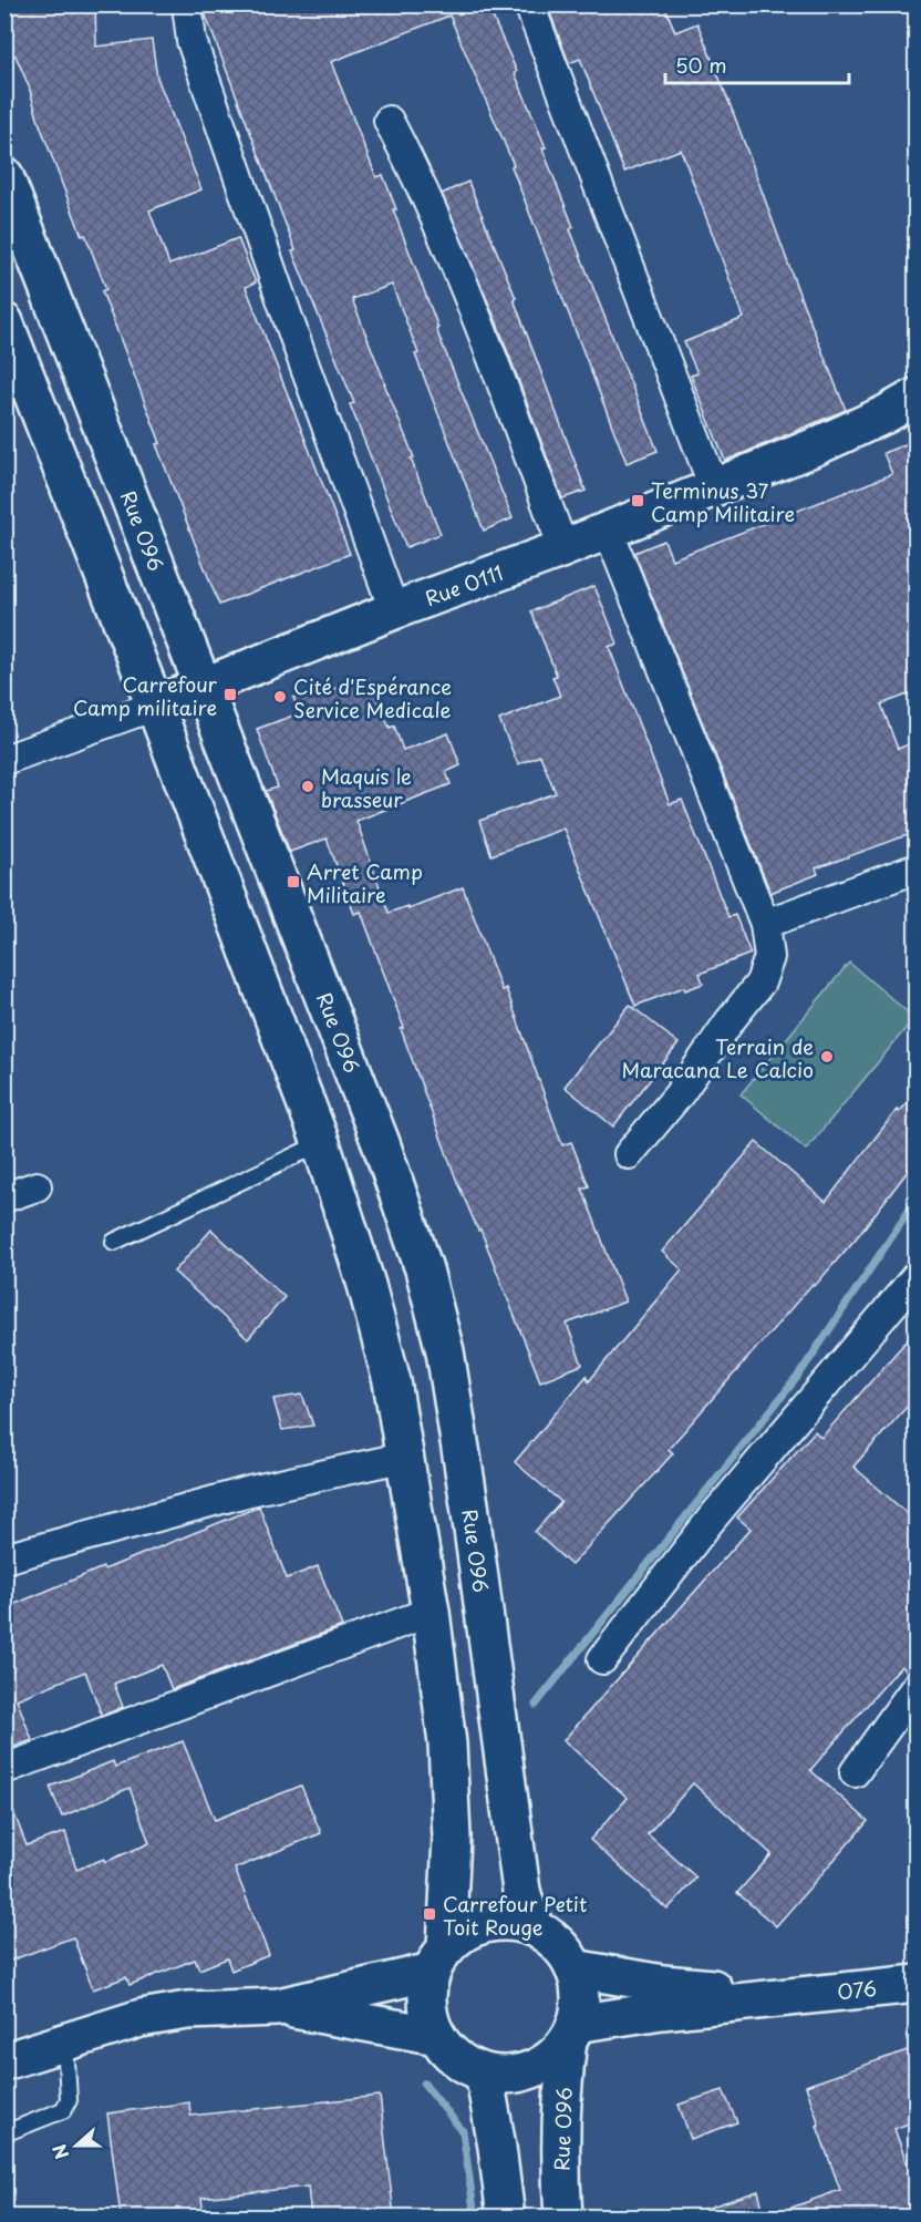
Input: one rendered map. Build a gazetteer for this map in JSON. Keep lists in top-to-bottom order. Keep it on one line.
{"streets":{"main road":["Rue O96","Rue O111","O76"]},"crossings":[["Rue O96","Rue O111"]],"places":{"transit":["Terminus 37 Camp Militaire","Carrefour Camp militaire","Arret Camp Militaire","Carrefour Petit Toit Rouge"],"other":["Cité d'Espérance Service Medicale","Maquis le brasseur","Terrain de Maracana Le Calcio"]},"scale_bar":"50 m","north":"left"}
